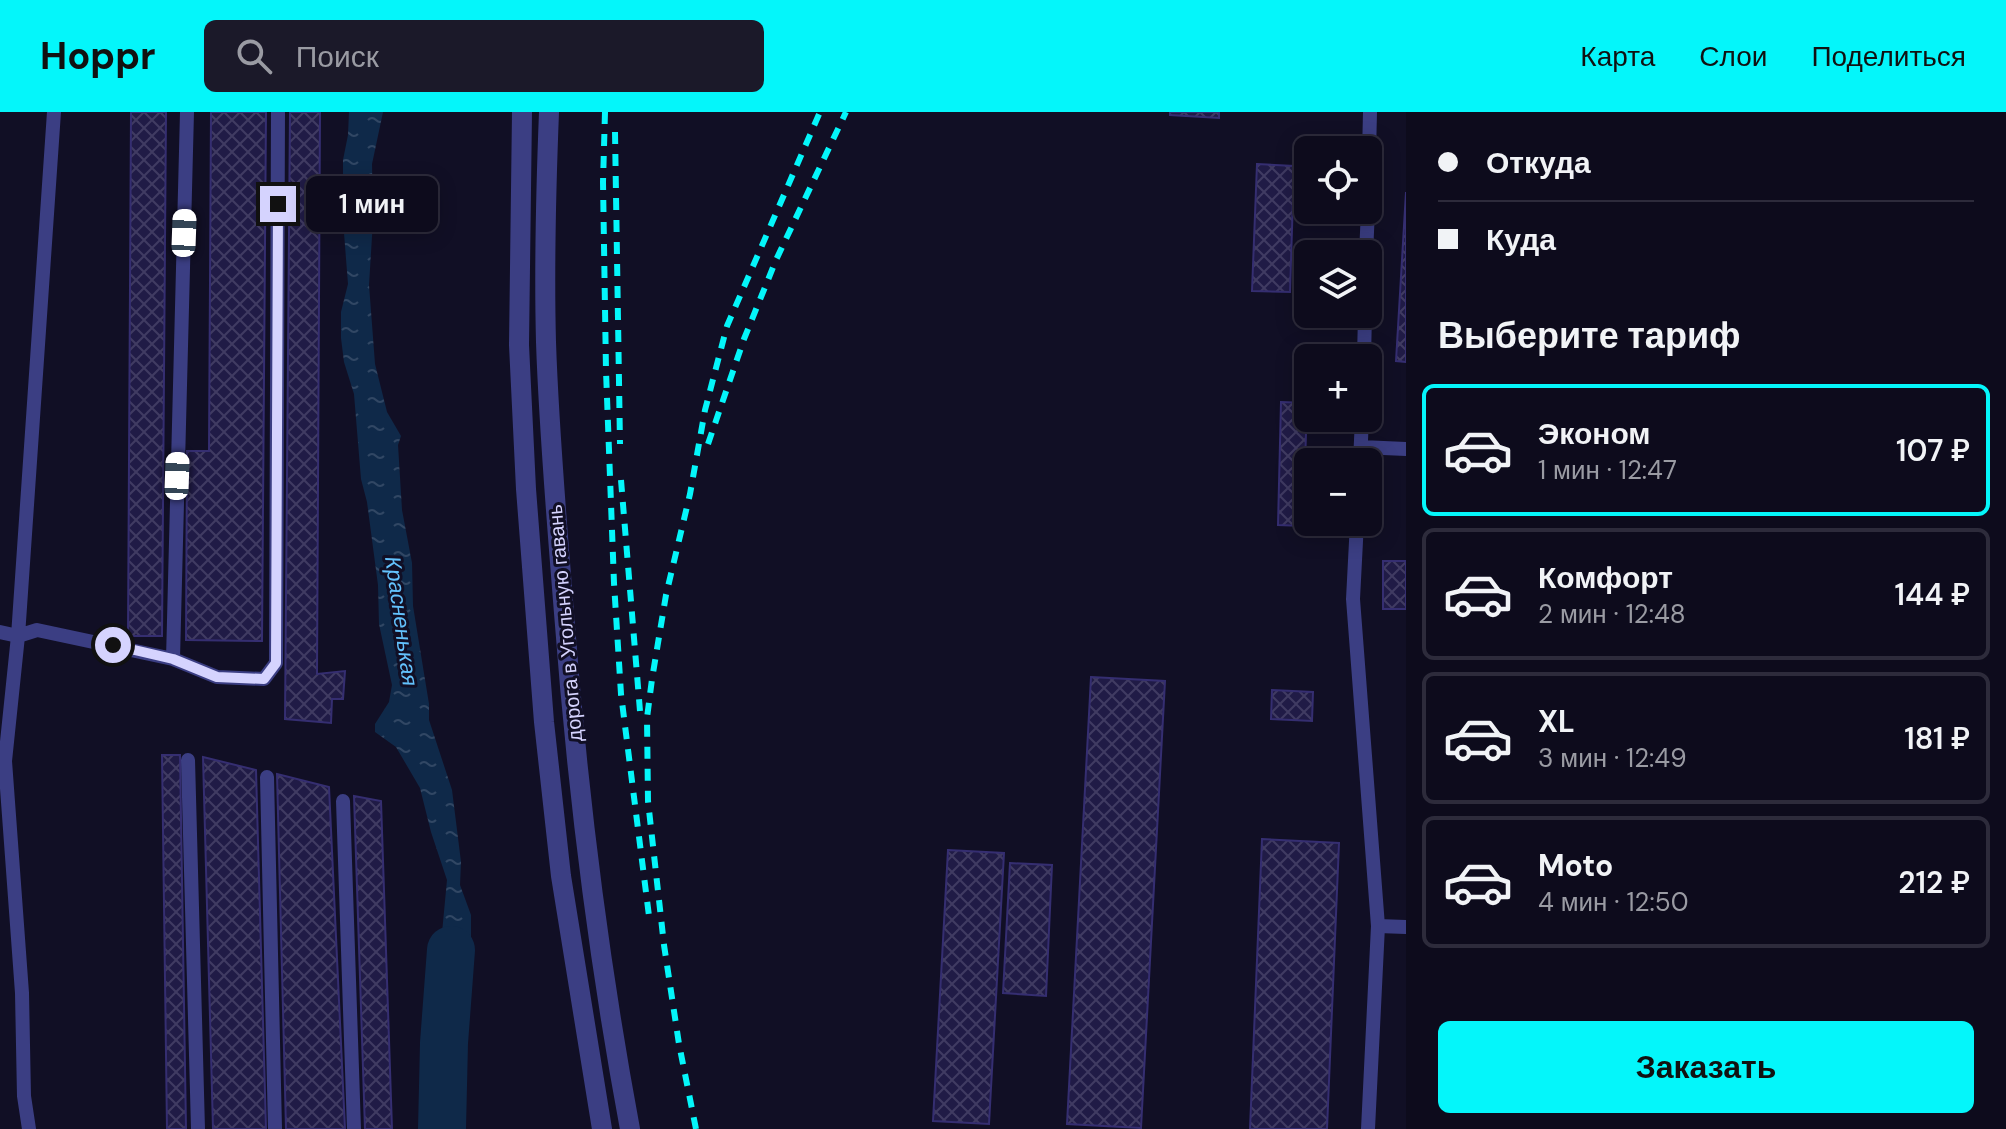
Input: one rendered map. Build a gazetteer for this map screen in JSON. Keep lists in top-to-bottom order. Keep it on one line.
{"streets":{"street":["дорога в Угольную гавань"]},"water":["Красненькая"],"page":{"header":"Hoppr","search":"Поиск","nav":["Карта","Слои","Поделиться"],"banner":["Откуда","Куда"],"map_buttons":["+","−"],"bubble":"1 мин","heading":"Выберите тариф","list":[{"name":"Эконом","note":"1 мин · 12:47","value":"107 ₽"},{"name":"Комфорт","note":"2 мин · 12:48","value":"144 ₽"},{"name":"XL","note":"3 мин · 12:49","value":"181 ₽"},{"name":"Moto","note":"4 мин · 12:50","value":"212 ₽"}],"buttons":"Заказать"}}
